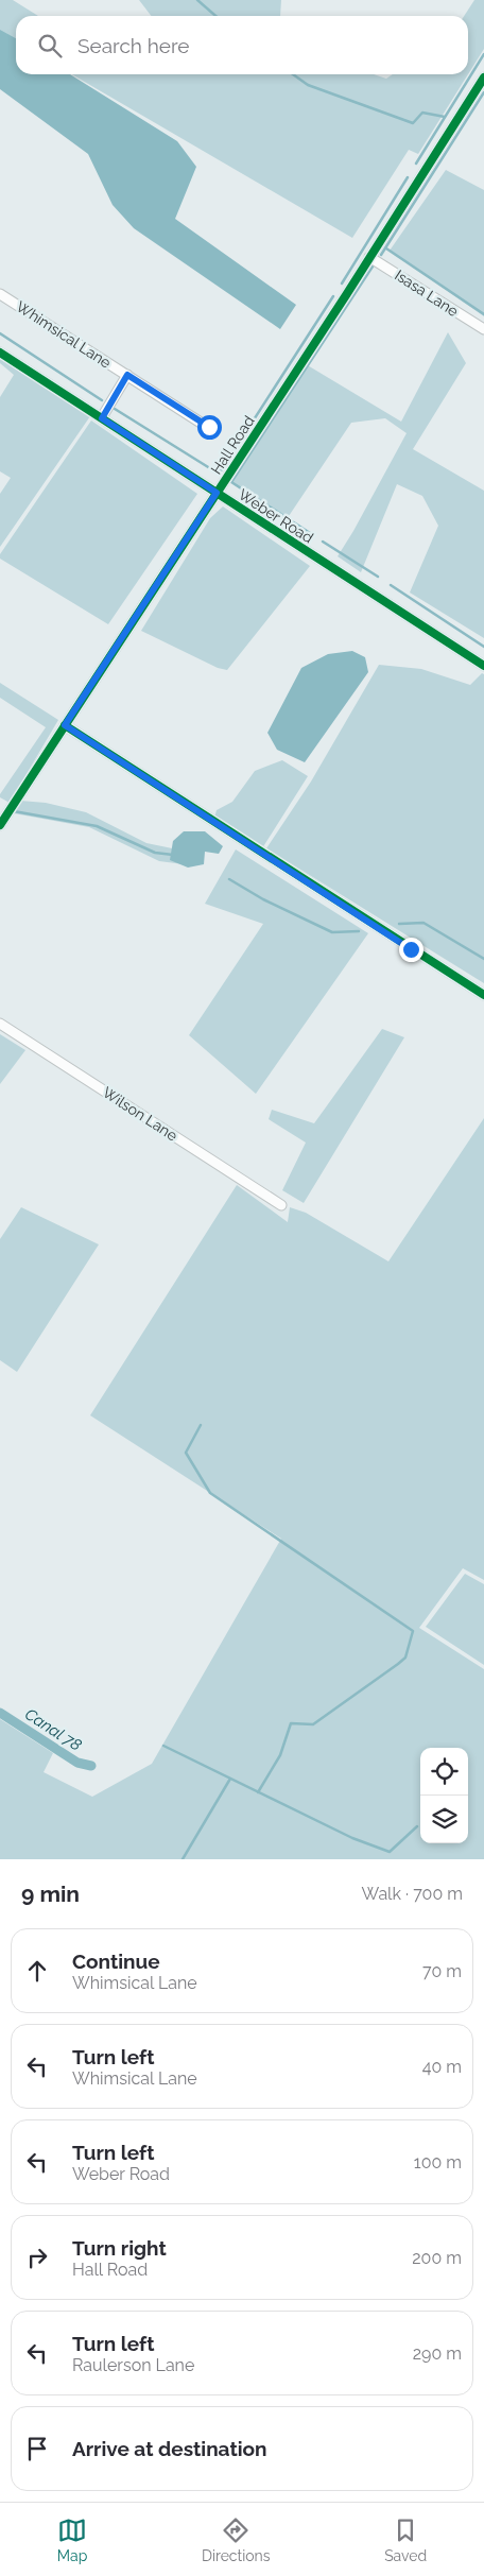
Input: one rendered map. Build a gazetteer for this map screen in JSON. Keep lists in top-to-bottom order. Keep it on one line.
{"streets":{"street":["Isasa Lane","Whimsical Lane","Hall Road","Weber Road","Wilson Lane"]},"crossings":[["Isasa Lane","Hall Road"],["Whimsical Lane","Weber Road"],["Hall Road","Weber Road"]],"water":["Canal 78"],"page":{"search":"Search here","heading":["9 min","Walk · 700 m"],"list":[["Continue","Whimsical Lane","70 m"],["Turn left","Whimsical Lane","40 m"],["Turn left","Weber Road","100 m"],["Turn right","Hall Road","200 m"],["Turn left","Raulerson Lane","290 m"],"Arrive at destination"],"nav":["Map","Directions","Saved"]}}
